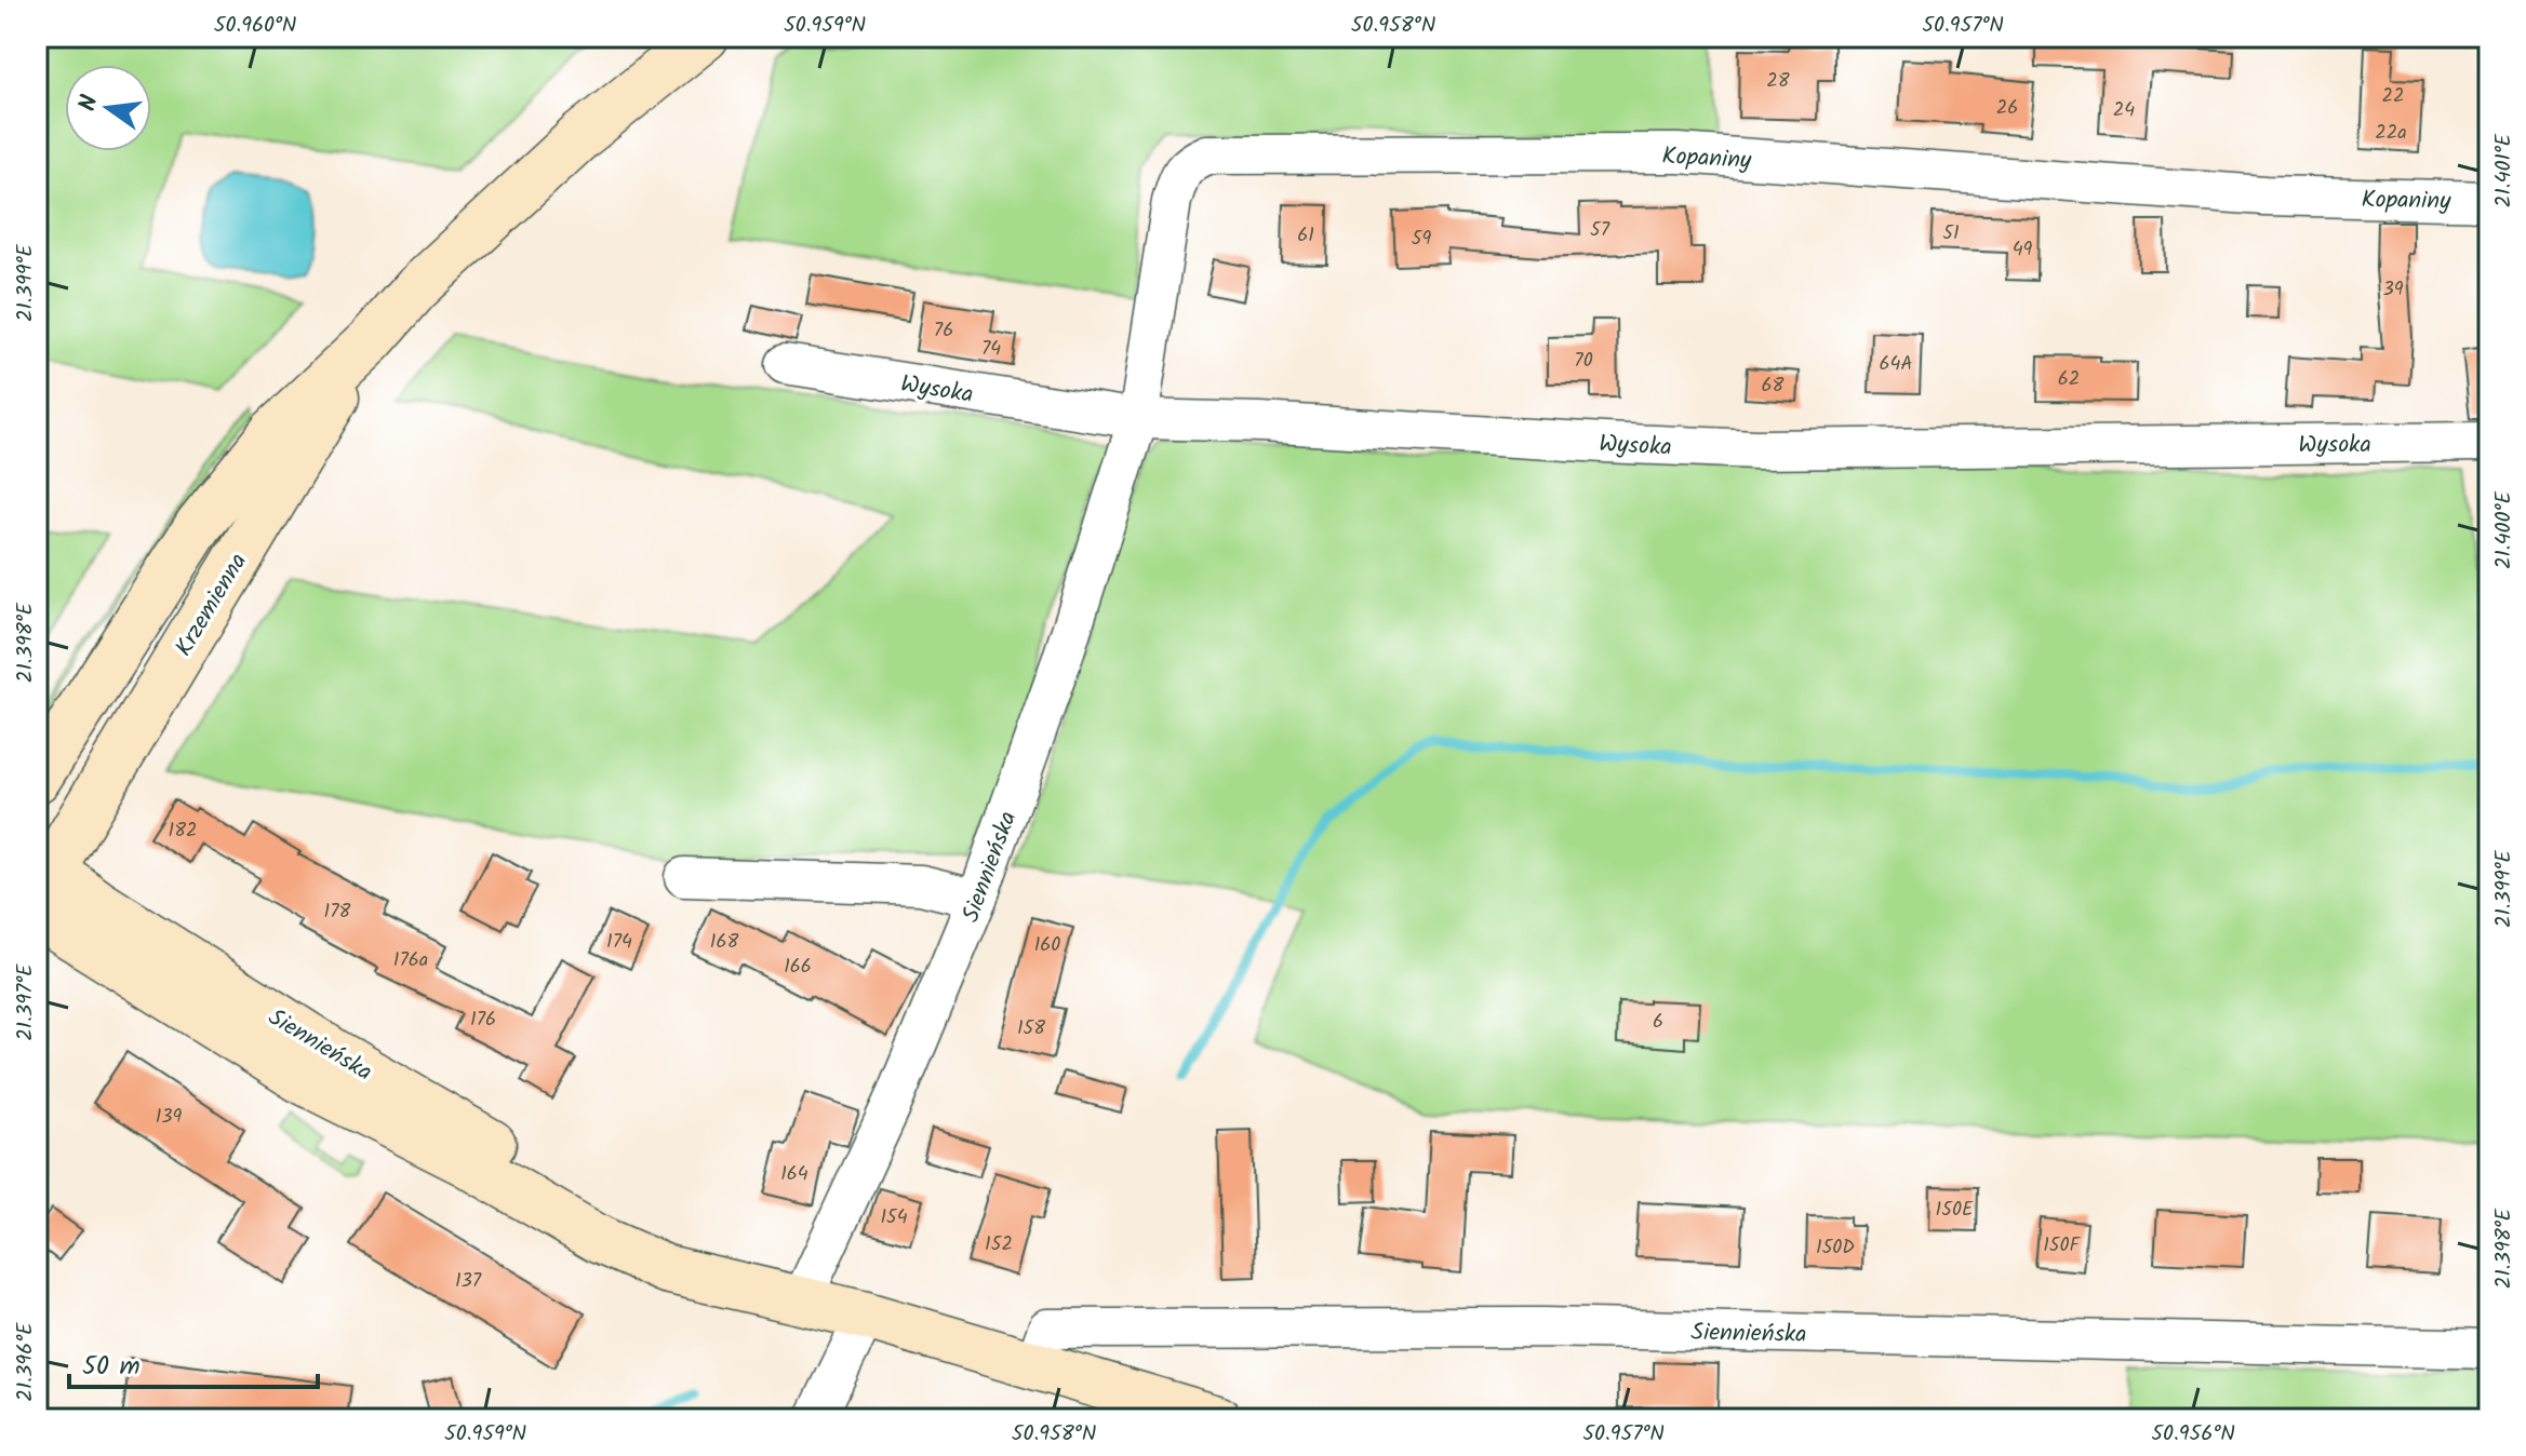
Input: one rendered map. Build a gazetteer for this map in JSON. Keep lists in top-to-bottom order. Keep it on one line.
{"streets":{"main road":["Krzemienna","Siennieńska"],"street":["Kopaniny","Wysoka"]},"crossings":[["Kopaniny","Wysoka"],["Kopaniny","Siennieńska"],["Wysoka","Siennieńska"],["Krzemienna","Siennieńska"]],"house_numbers":["28","22","26","24","22a","57","51","61","59","49","39","76","74","70","64A","62","68","182","178","174","168","160","176a","166","176","6","158","139","164","150E","154","152","150F","150D","137"],"scale_bar":"50 m","north":"left","coordinates":["50.960°N","50.959°N","50.958°N","50.957°N","21.401°E","21.399°E","21.400°E","21.398°E","21.397°E","21.396°E","50.956°N"]}
